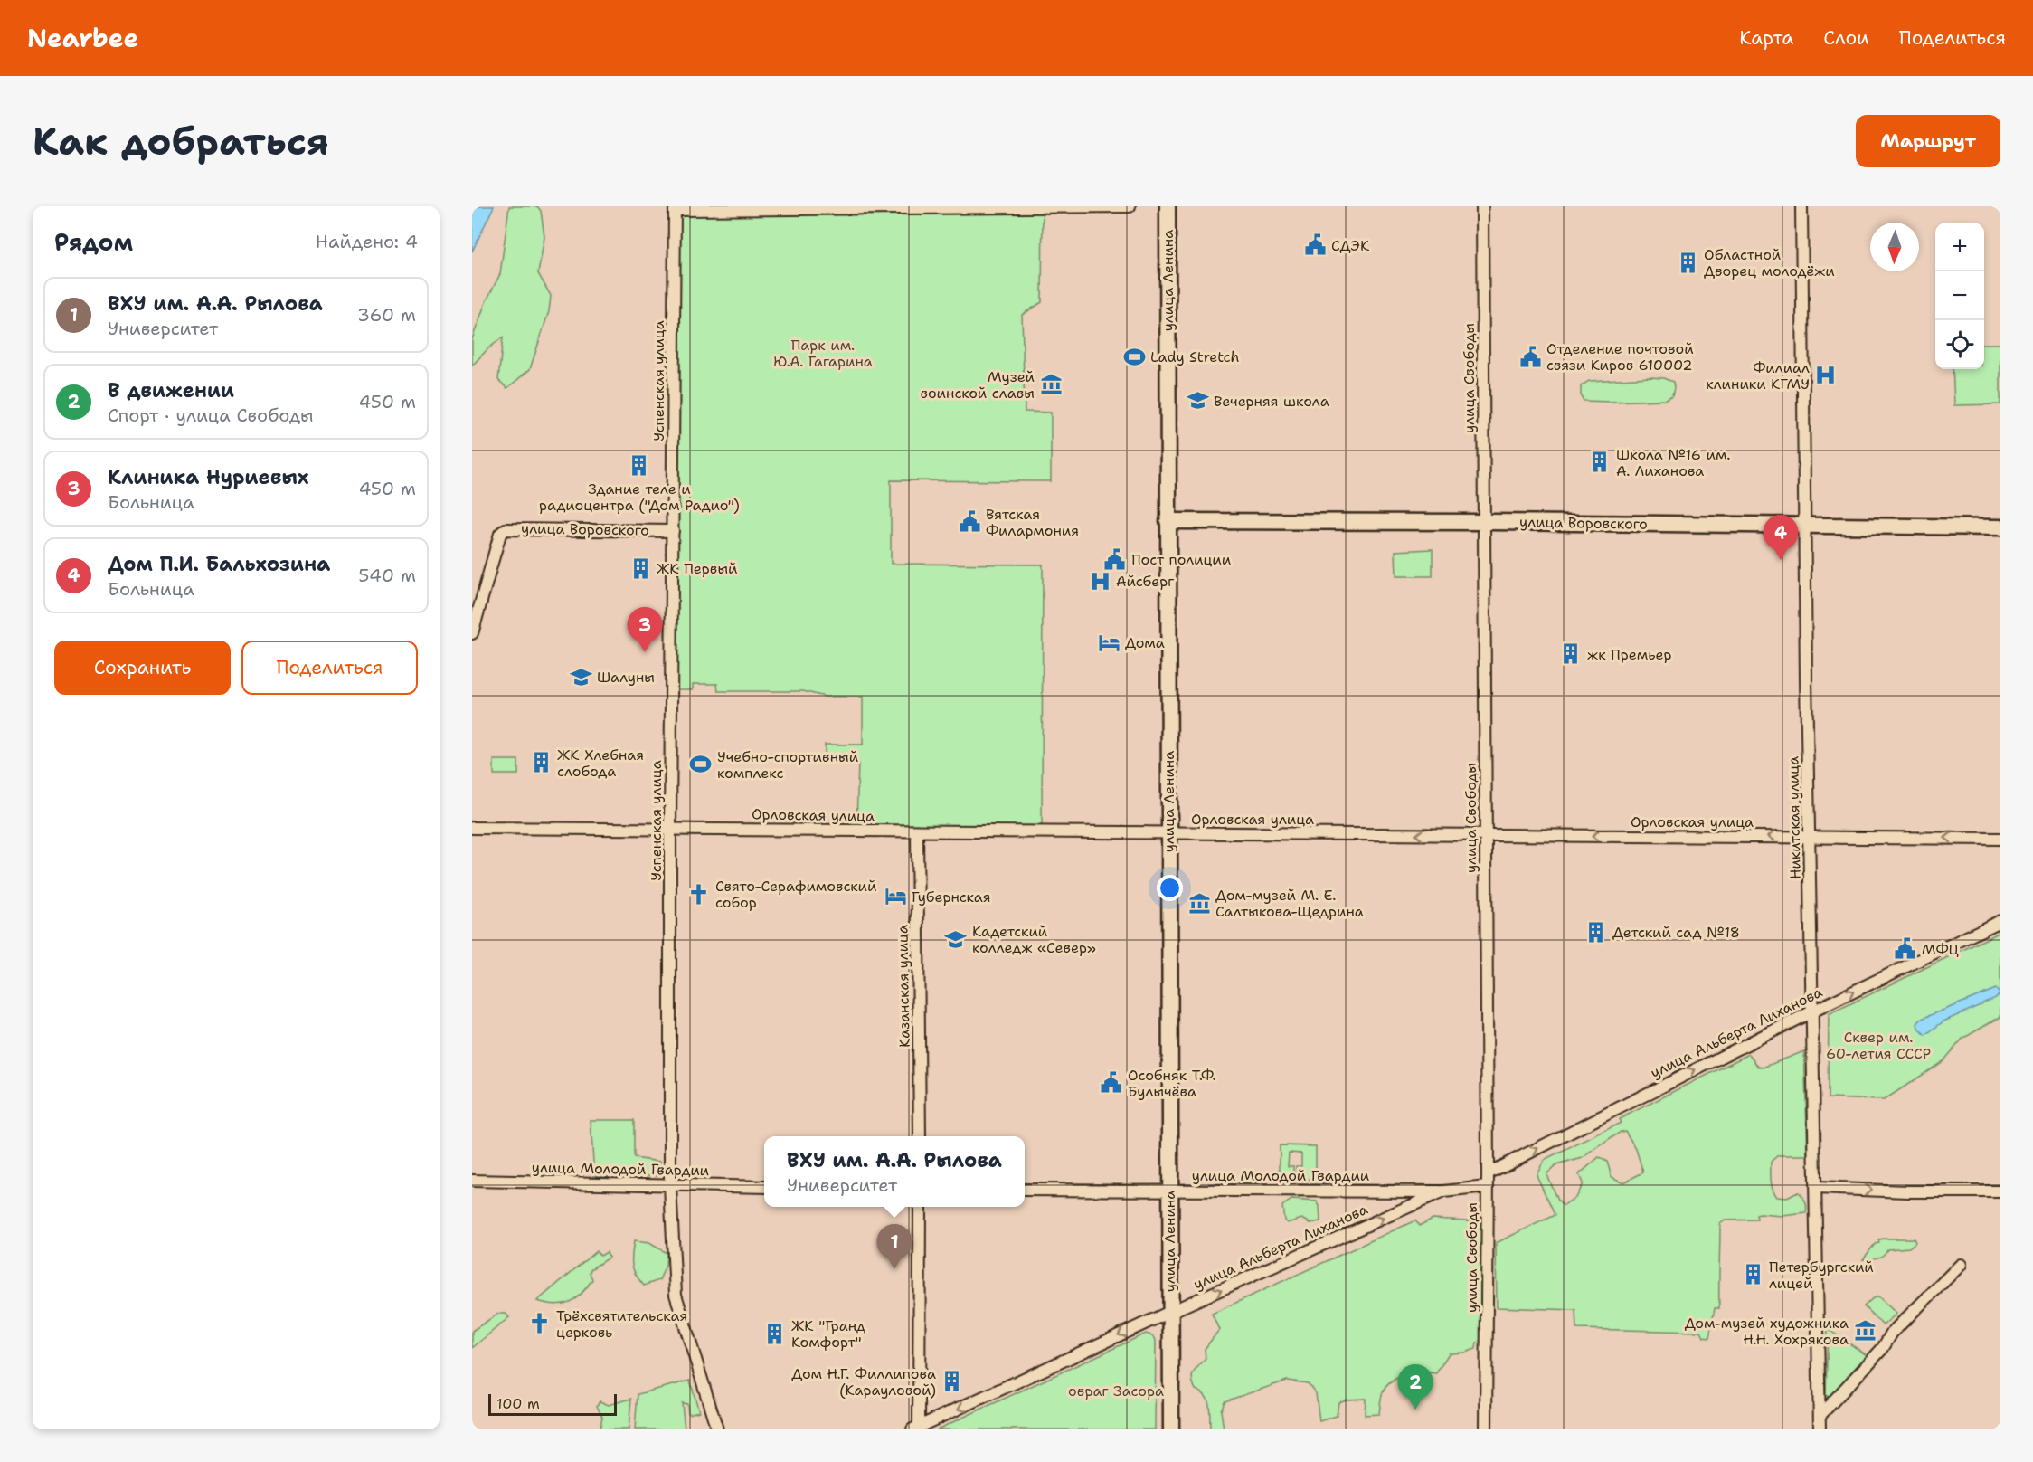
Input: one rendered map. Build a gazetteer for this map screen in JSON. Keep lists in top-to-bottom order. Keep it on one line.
{"streets":{"main road":["улица Ленина","улица Воровского"],"street":["улица Свободы","Успенская улица","Орловская улица","Никитская улица","Казанская улица","улица Альберта Лиханова","улица Молодой Гвардии"]},"crossings":[["улица Ленина","улица Воровского"],["улица Ленина","Орловская улица"],["улица Ленина","улица Альберта Лиханова"],["улица Ленина","улица Молодой Гвардии"],["улица Свободы","улица Воровского"],["улица Свободы","Орловская улица"],["улица Свободы","улица Альберта Лиханова"],["Успенская улица","улица Воровского"],["Успенская улица","Орловская улица"],["Успенская улица","улица Молодой Гвардии"],["улица Воровского","Никитская улица"],["Орловская улица","Никитская улица"],["Орловская улица","Казанская улица"],["Никитская улица","улица Альберта Лиханова"],["улица Альберта Лиханова","улица Молодой Гвардии"]],"one_way":["Орловская улица"],"parks":["Парк им. Ю.А. Гагарина","Сквер им. 60-летия СССР","овраг Засора"],"places":{"public building":["СДЭК","Отделение почтовой связи Киров 610002","Вятская Филармония","Пост полиции","МФЦ","Особняк Т.Ф. Булычёва"],"building":["Областной Дворец молодёжи","Школа №16 им. А. Лиханова","Здание теле и радиоцентра (\"Дом Радио\")","ЖК Первый","жк Премьер","ЖК Хлебная слобода","Детский сад №18","Петербургский лицей","ЖК \"Гранд Комфорт\"","Дом Н.Г. Филлипова (Карауловой)"],"sports":["Lady Stretch","Учебно-спортивный комплекс"],"hospital":["Филиал клиники КГМУ","Айсберг"],"museum":["Музей воинской славы","Дом-музей М. Е. Салтыкова-Щедрина","Дом-музей художника Н.Н. Хохрякова"],"school or university":["Вечерняя школа","Шалуны","Кадетский колледж «Север»"],"hotel":["Дома","Губернская"],"church":["Свято-Серафимовский собор","Трёхсвятительская церковь"]},"scale_bar":"100 m","north":"bottom","page":{"header":"Nearbee","nav":["Карта","Слои","Поделиться"],"buttons":["Маршрут",["Сохранить","Поделиться"]],"title":"Как добраться","heading":["Рядом","Найдено: 4"],"map_buttons":["+","−"],"list":[{"mark":"1","name":"ВХУ им. А.А. Рылова","note":"Университет","value":"360 m"},{"mark":"2","name":"В движении","note":"Спорт · улица Свободы","value":"450 m"},{"mark":"3","name":"Клиника Нуриевых","note":"Больница","value":"450 m"},{"mark":"4","name":"Дом П.И. Бальхозина","note":"Больница","value":"540 m"}],"pins":["4","3","1","2"],"popup":["ВХУ им. А.А. Рылова","Университет"],"scale":"100 m"}}
